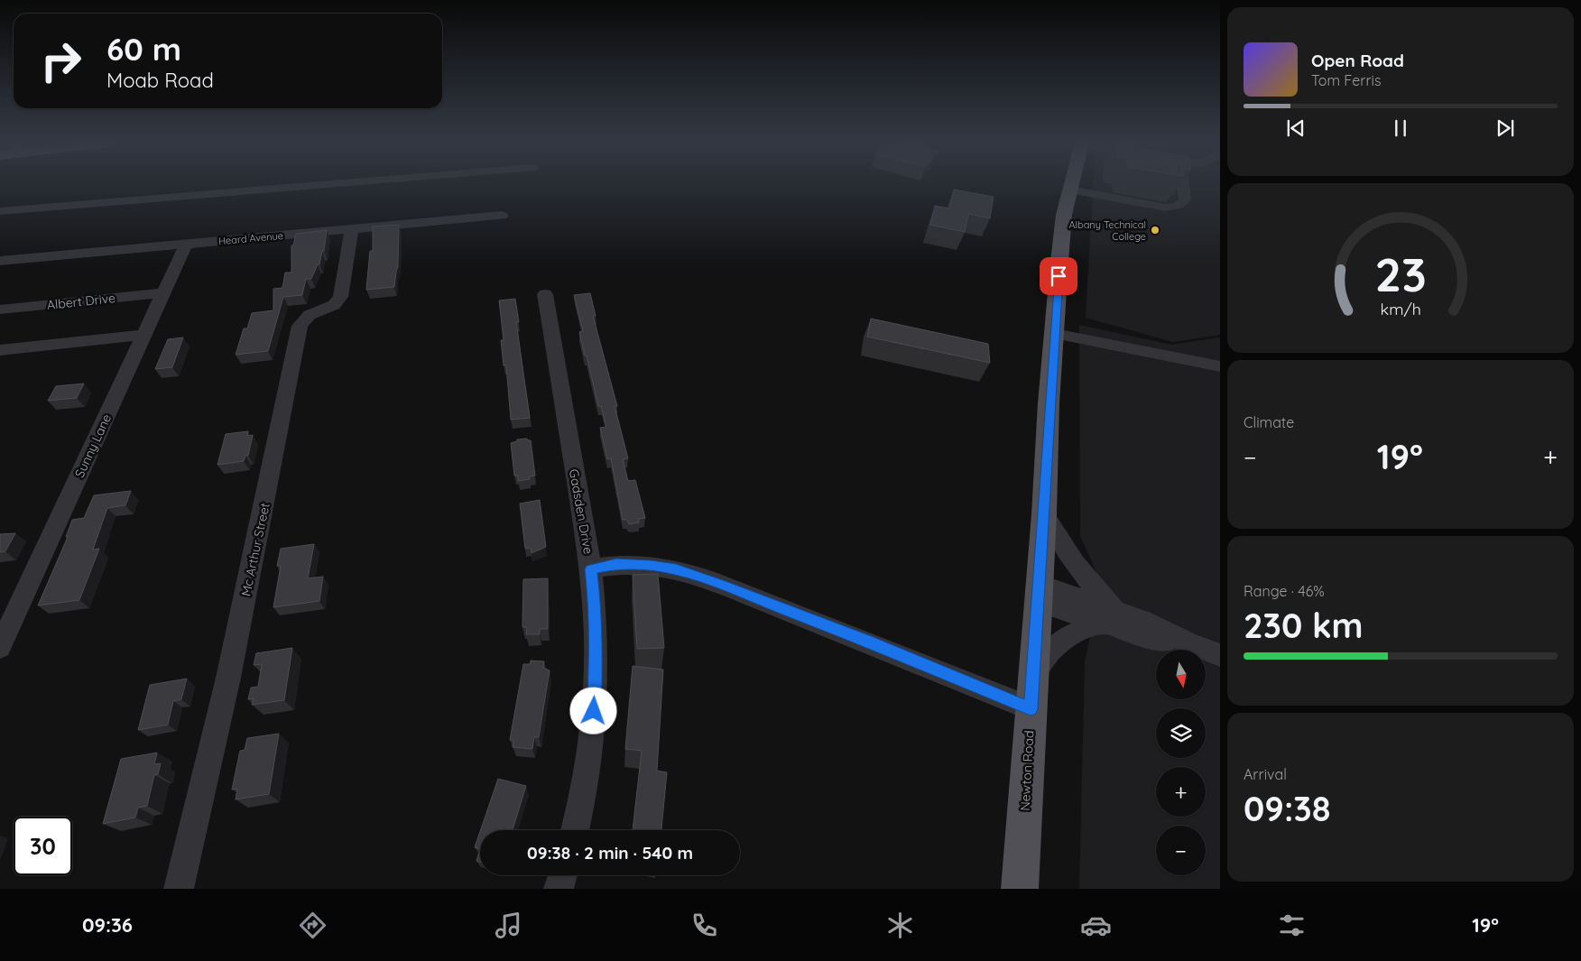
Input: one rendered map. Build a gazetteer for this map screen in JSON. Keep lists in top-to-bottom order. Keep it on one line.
{"streets":{"main road":["Newton Road"],"street":["Heard Avenue","Albert Drive","Sunny Lane","Gadsden Drive","Mc Arthur Street"]},"crossings":[["Heard Avenue","Sunny Lane"],["Heard Avenue","Mc Arthur Street"],["Albert Drive","Sunny Lane"]],"places":["Albany Technical College"],"north":"bottom","page":{"turn":["60 m","Moab Road"],"song":["Open Road","Tom Ferris"],"tile":["Climate",["Range · 46%","230 km"],["Arrival","09:38"]],"heat":["−","19°","+"],"map_buttons":["+","−"],"limit":"30","trip":"09:38 · 2 min · 540 m","tabs":["09:36","19°"],"gauge":["23","km/h"]}}
